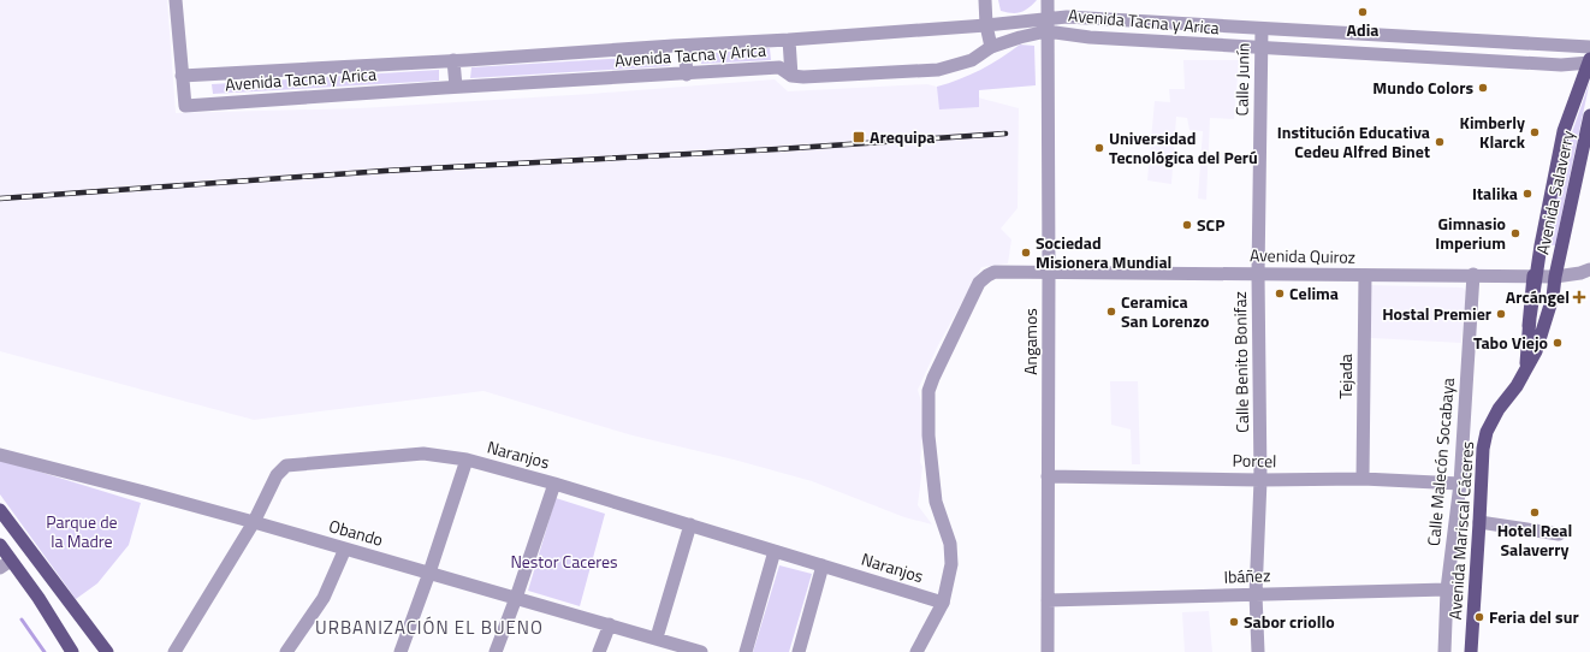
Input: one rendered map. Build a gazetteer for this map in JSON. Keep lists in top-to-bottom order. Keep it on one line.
{"streets":{"main road":["Avenida Salaverry","Avenida Mariscal Cáceres"],"street":["Avenida Tacna y Arica","Calle Junín","Avenida Quiroz","Angamos","Calle Benito Bonifaz","Tejada","Naranjos","Porcel","Calle Malecón Socabaya","Obando","Ibáñez"]},"crossings":[["Avenida Tacna y Arica","Calle Junín"],["Avenida Tacna y Arica","Avenida Salaverry"],["Avenida Tacna y Arica","Angamos"],["Calle Junín","Avenida Quiroz"],["Calle Junín","Calle Benito Bonifaz"],["Avenida Salaverry","Avenida Quiroz"],["Avenida Salaverry","Avenida Mariscal Cáceres"],["Avenida Quiroz","Angamos"],["Avenida Quiroz","Calle Benito Bonifaz"],["Avenida Quiroz","Tejada"],["Avenida Quiroz","Naranjos"],["Avenida Quiroz","Calle Malecón Socabaya"],["Avenida Quiroz","Avenida Mariscal Cáceres"],["Angamos","Porcel"],["Angamos","Ibáñez"],["Calle Benito Bonifaz","Porcel"],["Calle Benito Bonifaz","Ibáñez"],["Tejada","Porcel"],["Naranjos","Obando"],["Porcel","Calle Malecón Socabaya"],["Calle Malecón Socabaya","Ibáñez"]],"districts":["URBANIZACIÓN EL BUENO"],"parks":["Parque de la Madre","Nestor Caceres"],"places":{"other":["Adia","Mundo Colors","Kimberly Klarck","Institución Educativa Cedeu Alfred Binet","Universidad Tecnológica del Perú","Italika","SCP","Gimnasio Imperium","Sociedad Misionera Mundial","Celima","Ceramica San Lorenzo","Hostal Premier","Tabo Viejo","Hotel Real Salaverry","Feria del sur","Sabor criollo"],"transit":["Arequipa"],"health":["Arcángel"]}}
